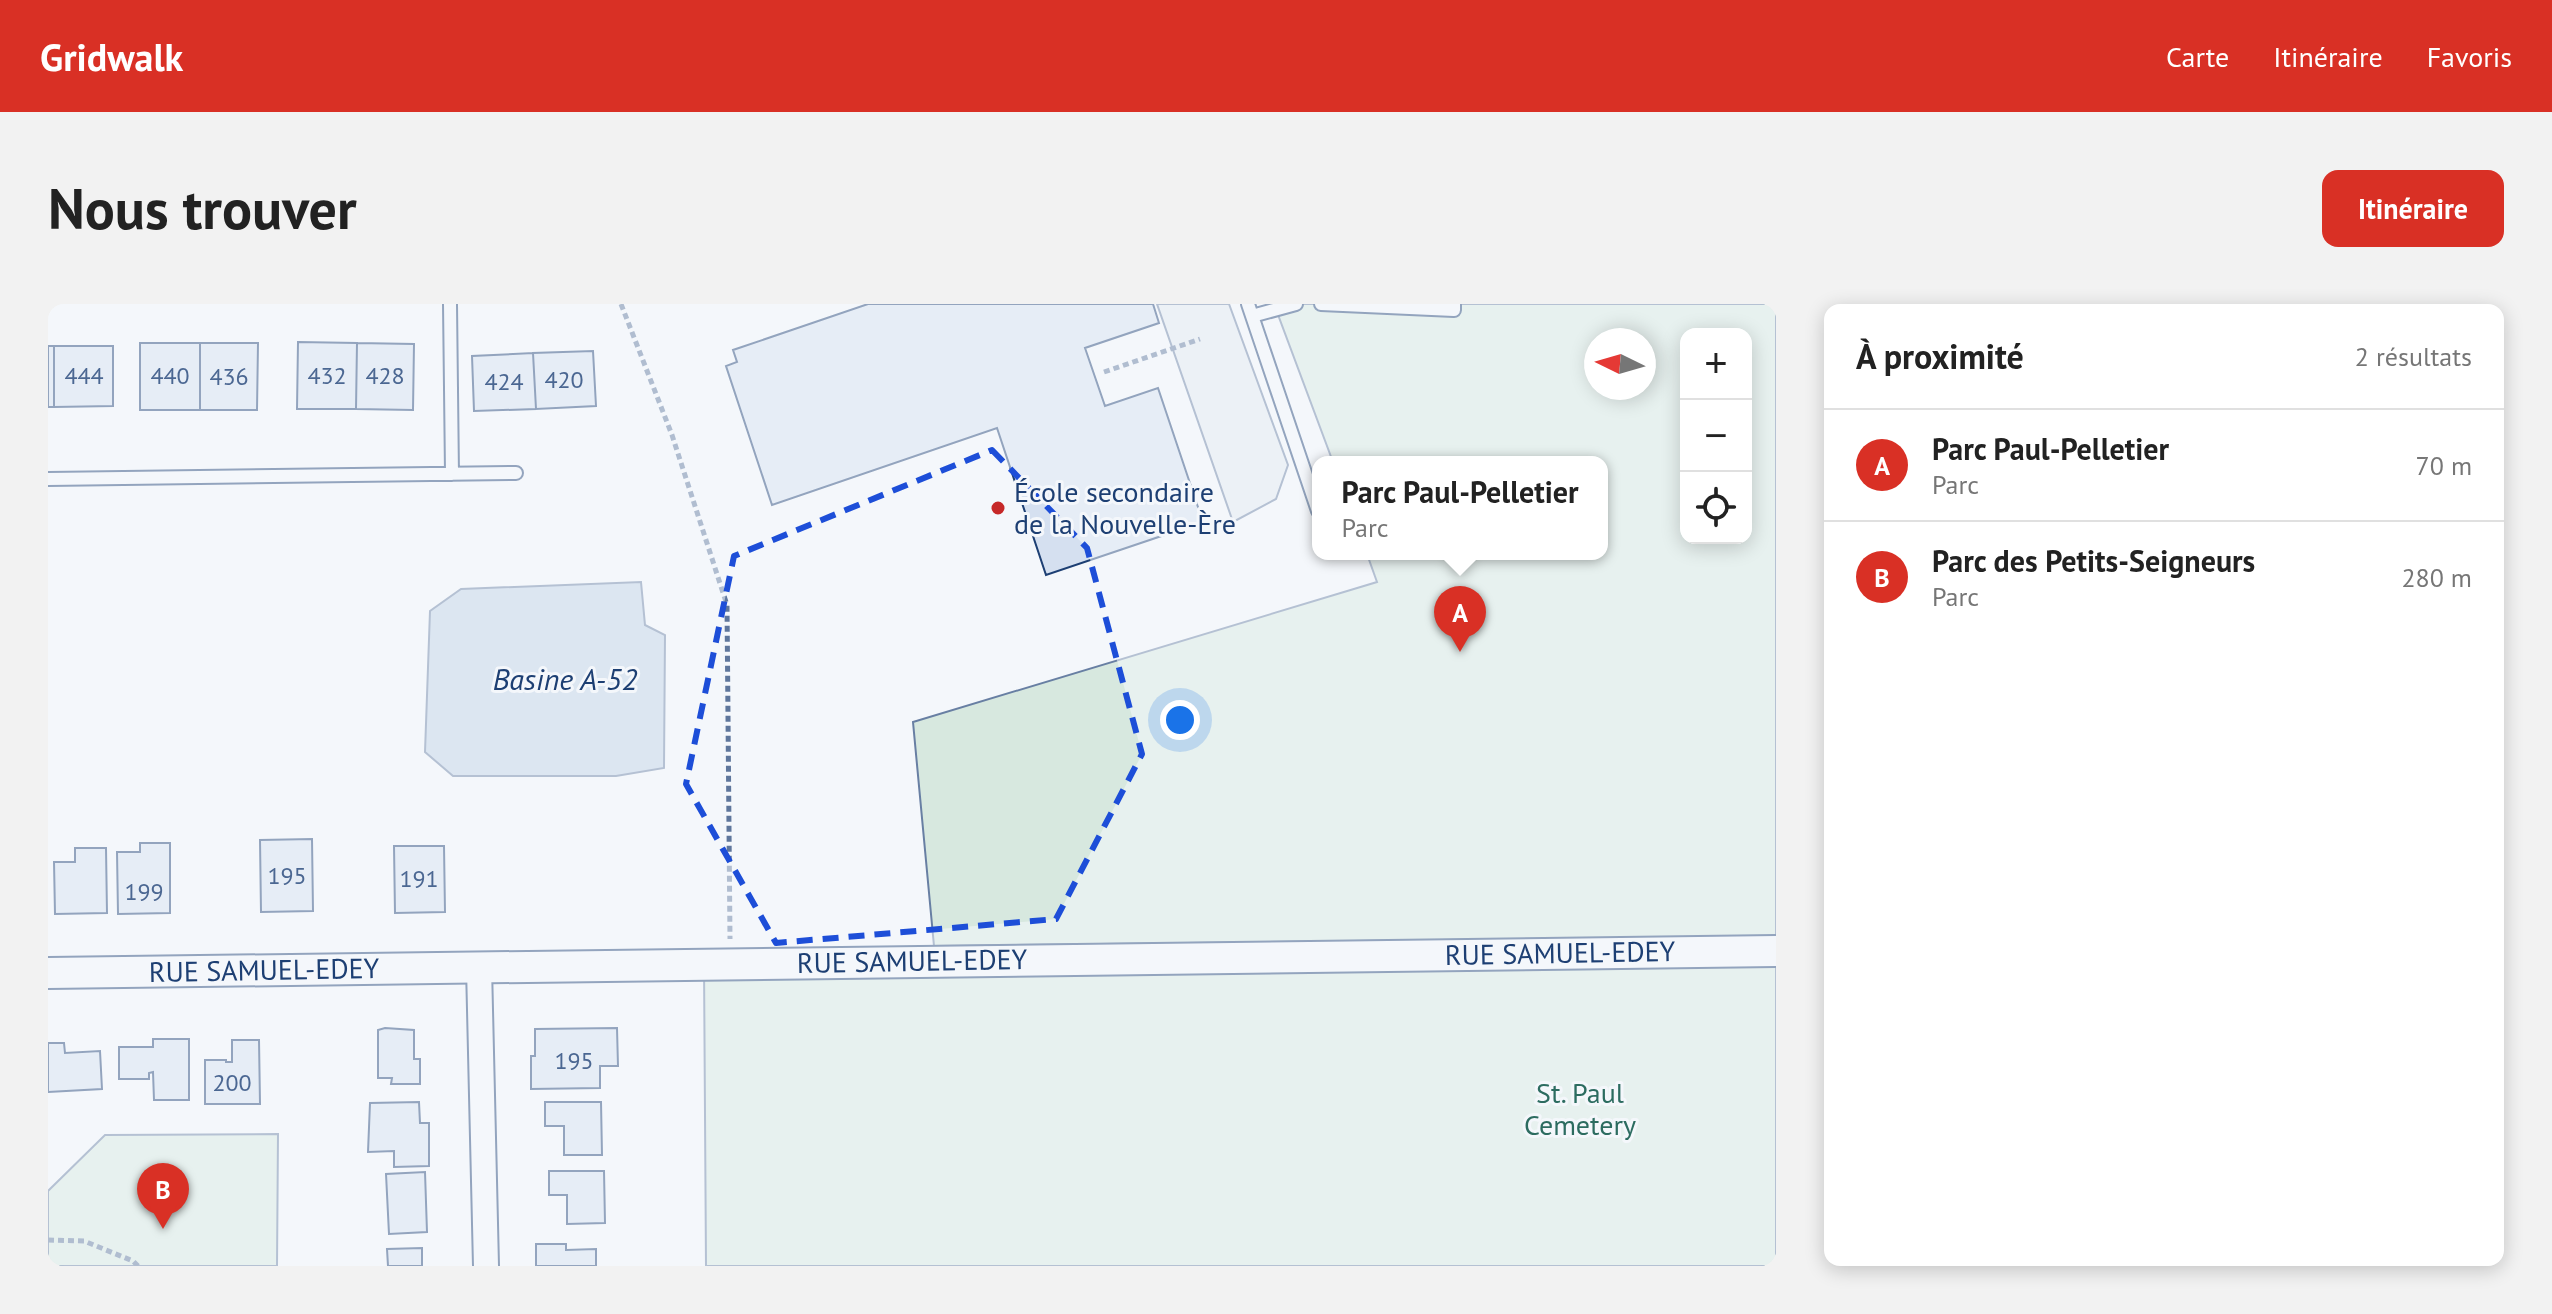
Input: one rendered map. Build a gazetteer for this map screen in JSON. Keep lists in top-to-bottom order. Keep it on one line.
{"streets":{"street":["RUE SAMUEL-EDEY"]},"water":["Basine A-52"],"parks":["St. Paul Cemetery"],"places":["École secondaire de la Nouvelle-Ère"],"house_numbers":["444","440","432","428","436","420","424","195","191","199","195","200"],"north":"left","page":{"header":"Gridwalk","nav":["Carte","Itinéraire","Favoris"],"buttons":"Itinéraire","title":"Nous trouver","heading":["À proximité","2 résultats"],"map_buttons":["+","−"],"list":[{"mark":"A","name":"Parc Paul-Pelletier","note":"Parc","value":"70 m"},{"mark":"B","name":"Parc des Petits-Seigneurs","note":"Parc","value":"280 m"}],"popup":["Parc Paul-Pelletier","Parc"],"pins":["A","B"]}}
